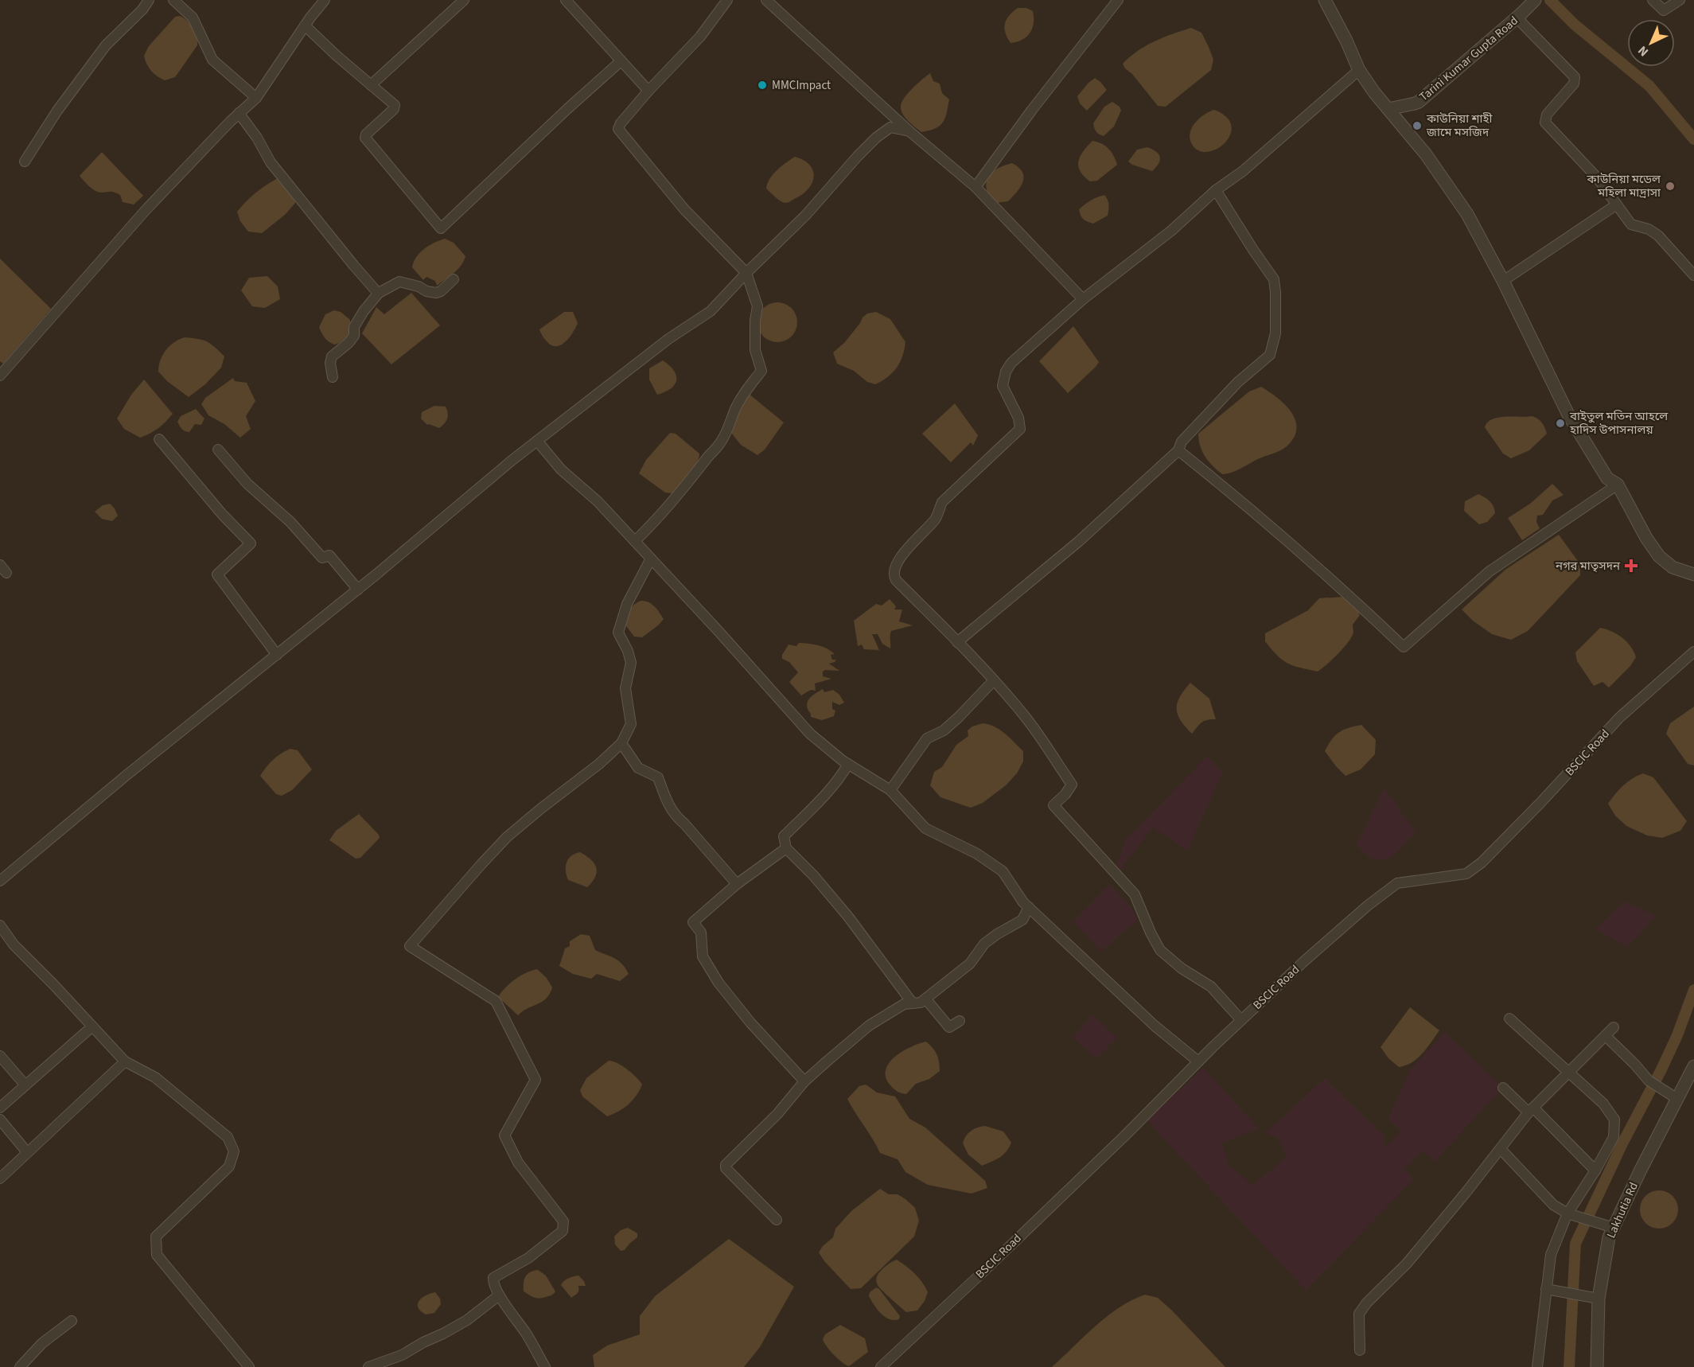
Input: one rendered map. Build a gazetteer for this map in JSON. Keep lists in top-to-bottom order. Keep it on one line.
{"streets":{"street":["Tarini Kumar Gupta Road","BSCIC Road","Lakhutia Rd"]},"places":{"other":["MMCImpact","কাউনিয়া শাহী জামে মসজিদ","কাউনিয়া মডেল মহিলা মাদ্রাসা","বাইতুল মতিন আহলে হাদিস উপাসনালয়"],"health":["নগর মাতৃসদন"]},"north":"bottom left"}
